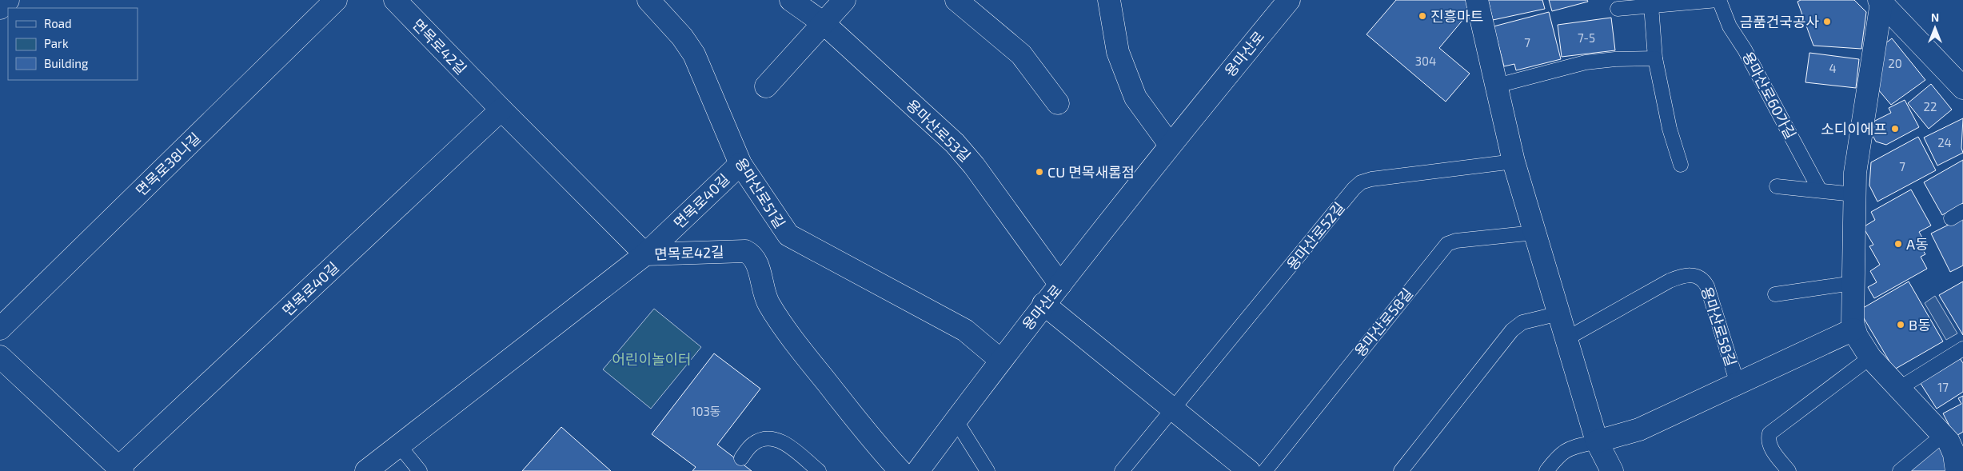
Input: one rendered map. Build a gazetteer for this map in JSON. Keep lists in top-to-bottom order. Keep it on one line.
{"streets":{"street":["면목로42길","용마산로","용마산로53길","면목로38나길","용마산로51길","면목로40길","용마산로58길"],"lane":["용마산로60가길","용마산로52길"]},"crossings":[["면목로42길","면목로40길"],["용마산로","용마산로53길"],["용마산로","용마산로51길"],["용마산로51길","면목로40길"]],"parks":["어린이놀이터"],"places":["진흥마트","금품건국공사","소디이에프","CU 면목새롬점","A동","B동"],"house_numbers":["7-5","7","304","20","4","22","24","7","17","103동"],"legend":["Road","Park","Building"],"north":"top"}
